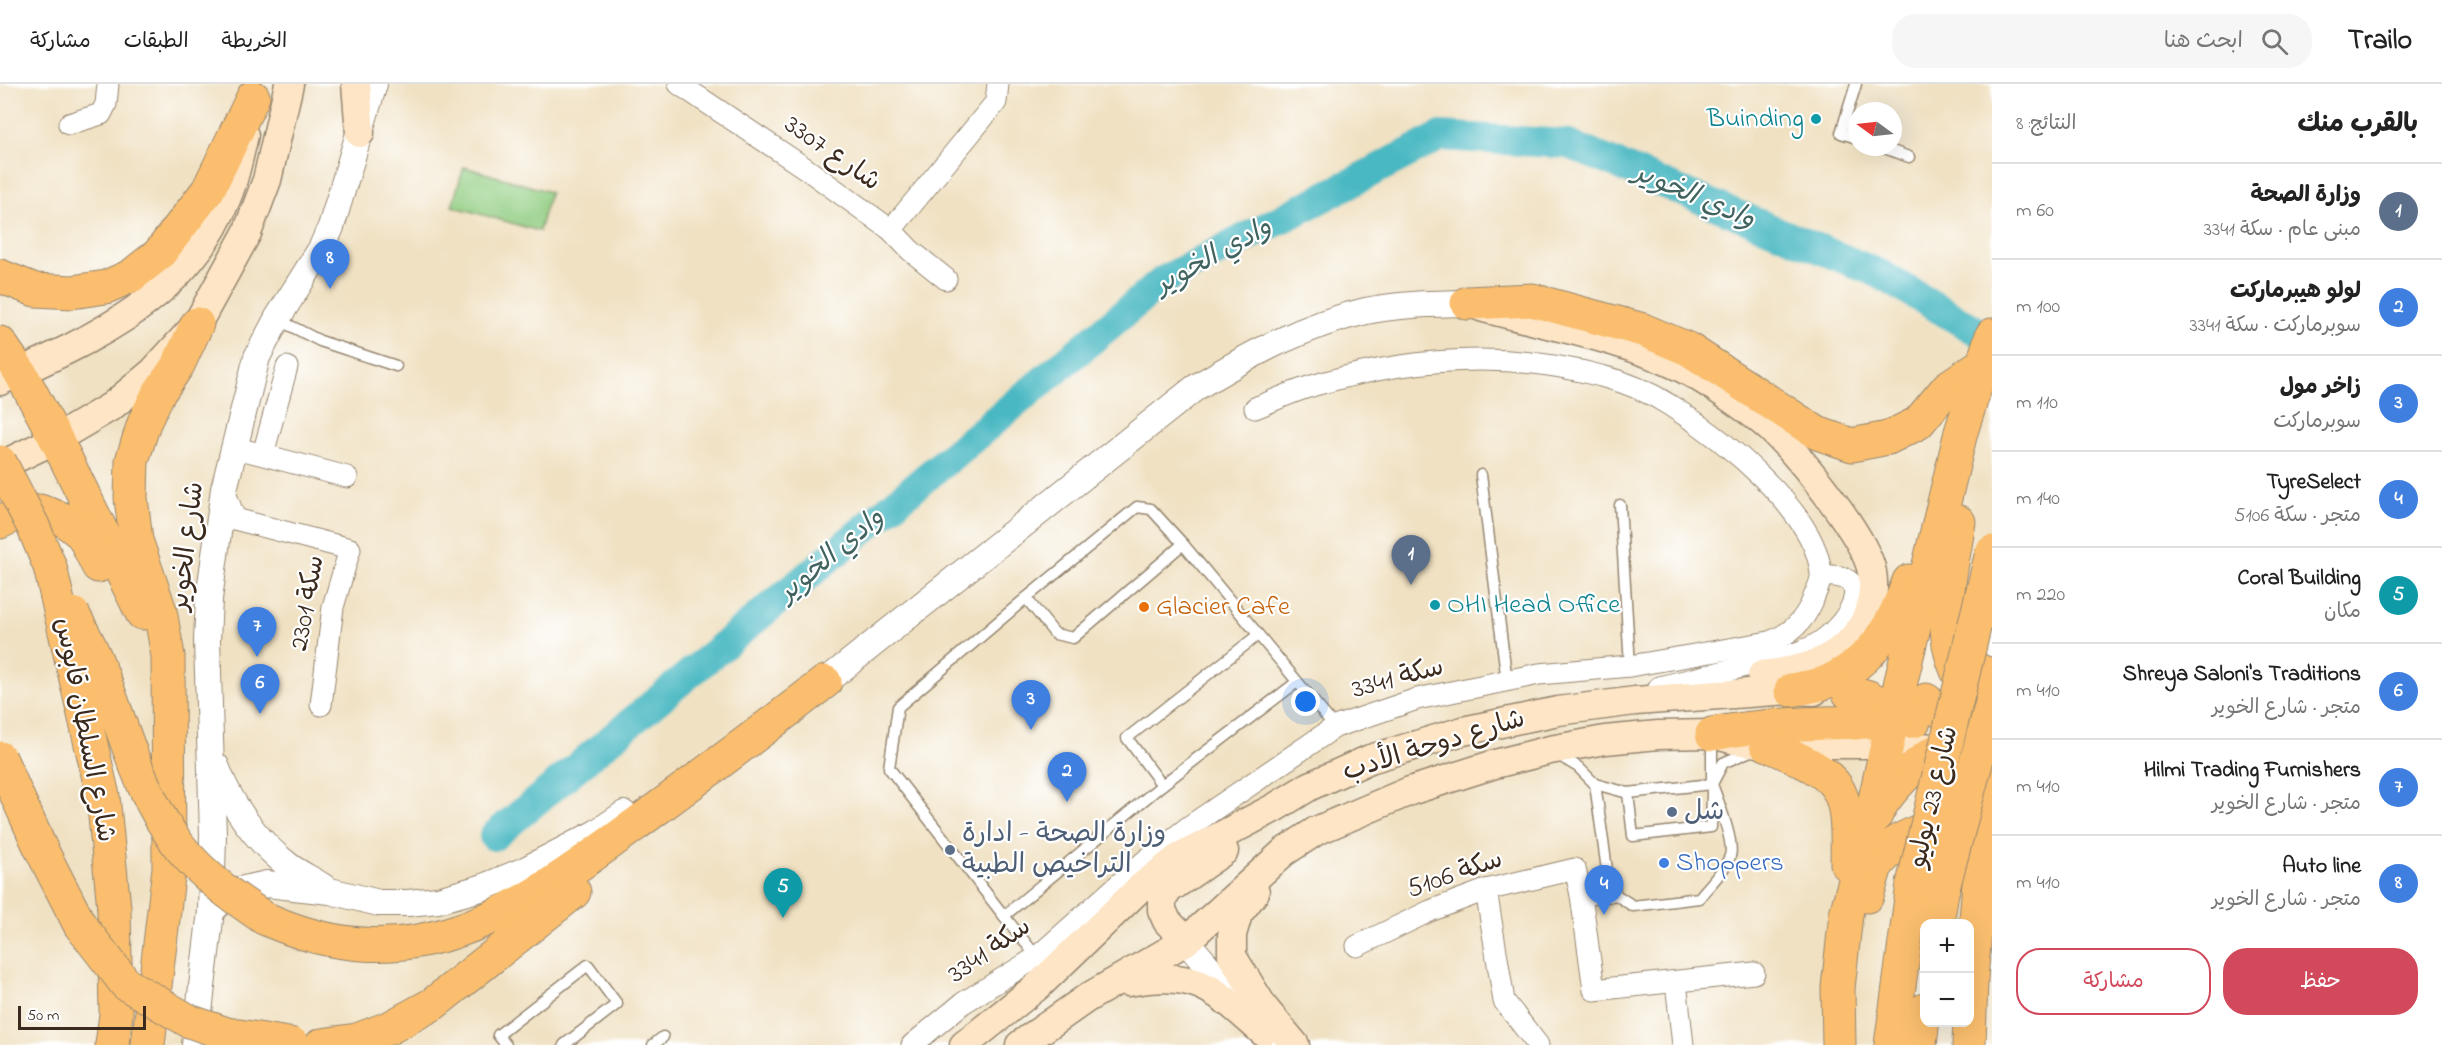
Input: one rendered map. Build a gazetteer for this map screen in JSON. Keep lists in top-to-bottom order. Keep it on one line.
{"streets":{"main road":["شارع السلطان قابوس","شارع دوحة الأدب","شارع 23 يوليو"],"street":["3307 شارع","شارع الخوير","سكة 2301","سكة 3341","سكة 5106"]},"crossings":[["شارع الخوير","سكة 2301"]],"water":["وادي الخوير"],"places":["Buinding","OHI Head Office","Glacier Cafe","شل","وزارة الصحة - ادارة التراخيص الطبية","Shoppers"],"scale_bar":"50 m","north":"left","page":{"header":"Trailo","search":"ابحث هنا","nav":["الخريطة","الطبقات","مشاركة"],"heading":["بالقرب منك","النتائج: 8"],"list":[{"mark":"1","name":"وزارة الصحة","note":"مبنى عام · سكة 3341","value":"60 m"},{"mark":"2","name":"لولو هيبرماركت","note":"سوبرماركت · سكة 3341","value":"100 m"},{"mark":"3","name":"زاخر مول","note":"سوبرماركت","value":"110 m"},{"mark":"4","name":"TyreSelect","note":"متجر · سكة 5106","value":"140 m"},{"mark":"5","name":"Coral Building","note":"مكان","value":"220 m"},{"mark":"6","name":"Shreya Saloni's Traditions","note":"متجر · شارع الخوير","value":"410 m"},{"mark":"7","name":"Hilmi Trading Furnishers","note":"متجر · شارع الخوير","value":"410 m"},{"mark":"8","name":"Auto line","note":"متجر · شارع الخوير","value":"410 m"}],"pins":["8","1","7","6","3","2","4","5"],"map_buttons":["+","−"],"buttons":["حفظ","مشاركة"],"scale":"50 m"}}
